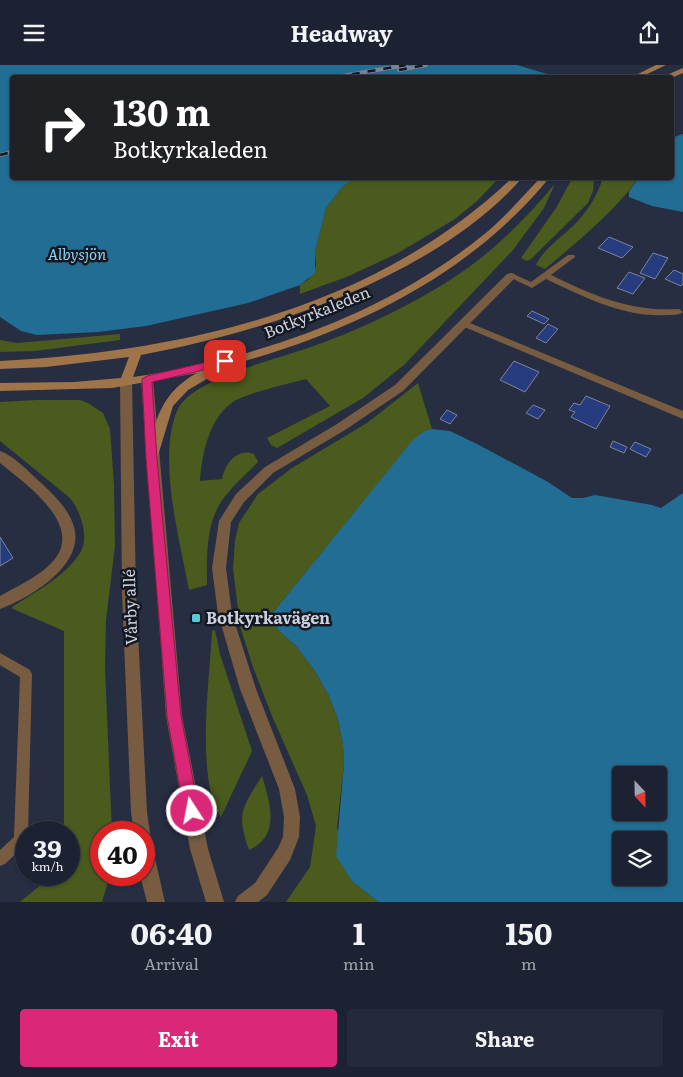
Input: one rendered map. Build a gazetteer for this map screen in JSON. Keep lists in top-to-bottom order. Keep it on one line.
{"streets":{"main road":["Botkyrkaleden"],"street":["Vårby allé"]},"crossings":[["Botkyrkaleden","Vårby allé"]],"water":["Albysjön"],"places":{"transit":["Botkyrkavägen"]},"north":"bottom","page":{"header":"Headway","turn":["130 m","Botkyrkaleden"],"speed":"39 km/h","limit":"40","eta":["06:40","Arrival","1","min","150","m"],"buttons":["Exit","Share"]}}
